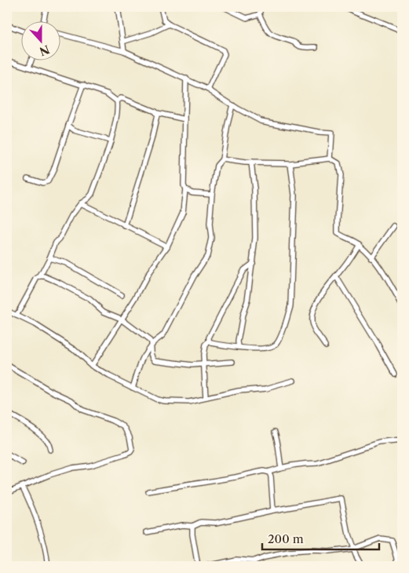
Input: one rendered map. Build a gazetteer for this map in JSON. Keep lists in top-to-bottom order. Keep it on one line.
{"scale_bar":"200 m","north":"bottom"}
